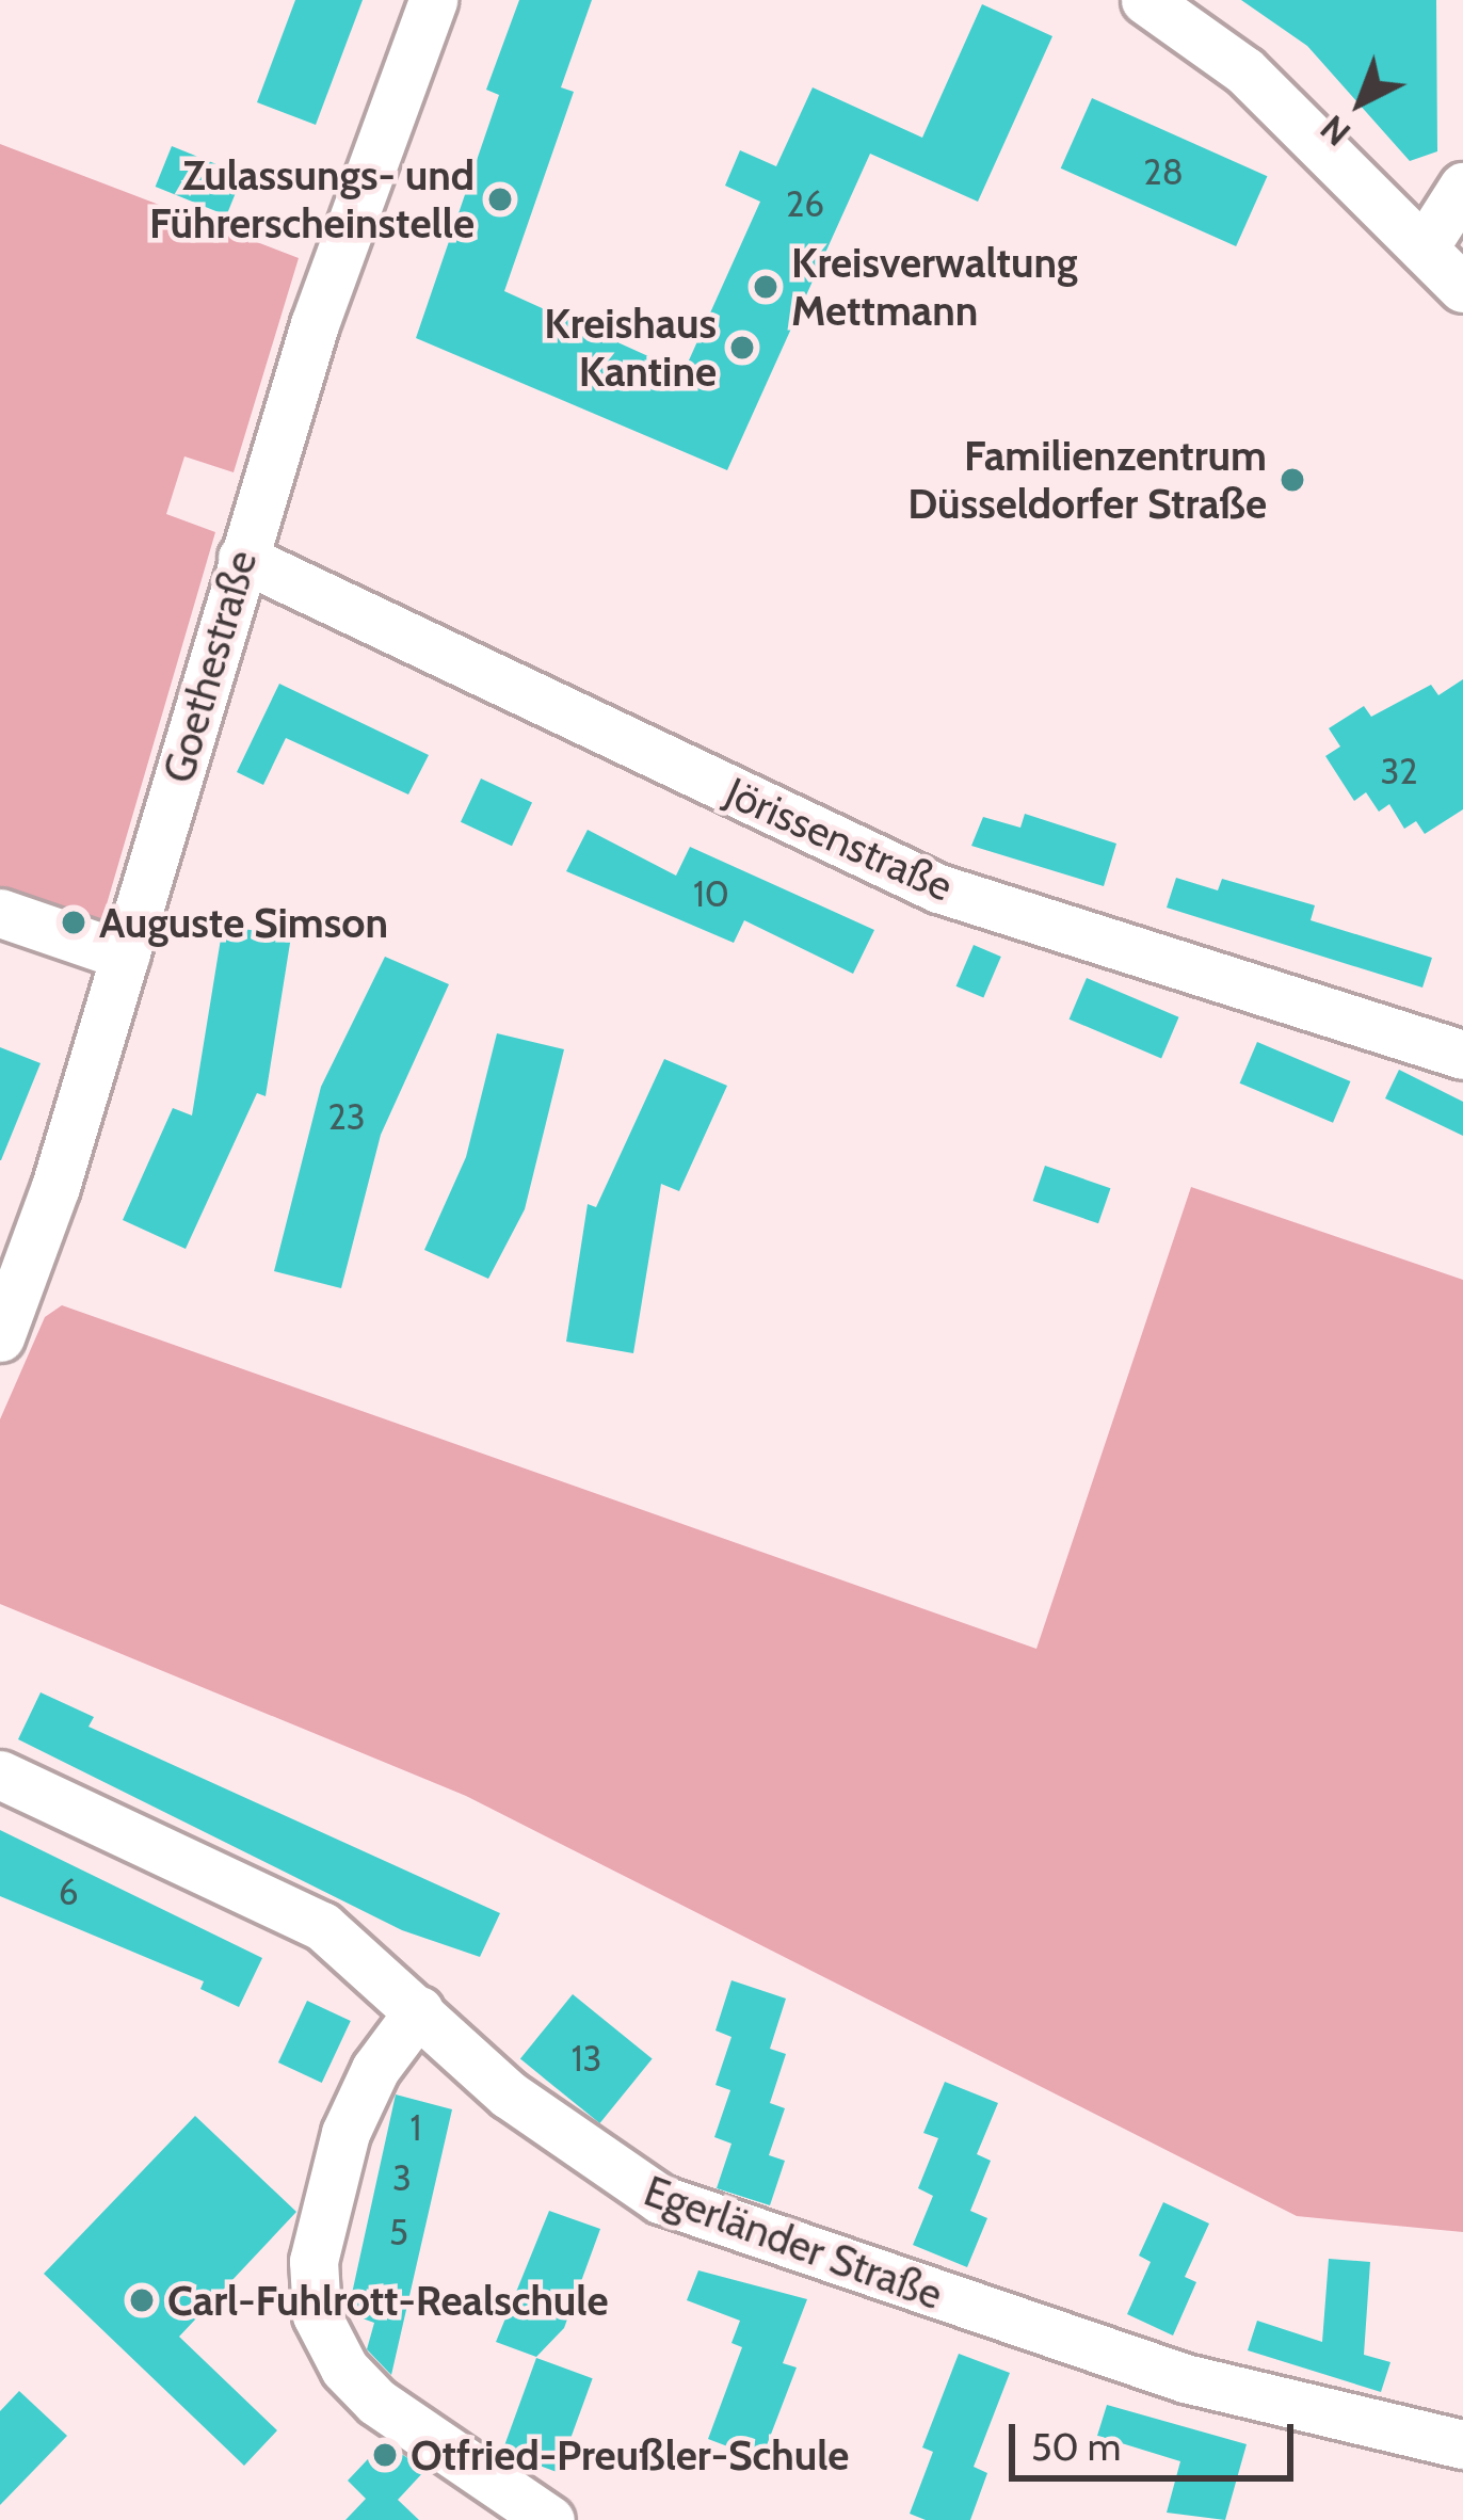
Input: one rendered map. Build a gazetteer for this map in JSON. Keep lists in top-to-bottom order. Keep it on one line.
{"streets":{"street":["Goethestraße","Jörissenstraße","Egerländer Straße"]},"crossings":[["Goethestraße","Jörissenstraße"]],"places":["Zulassungs- und Führerscheinstelle","Kreisverwaltung Mettmann","Kreishaus Kantine","Familienzentrum Düsseldorfer Straße","Auguste Simson","Carl-Fuhlrott-Realschule","Otfried-Preußler-Schule"],"house_numbers":["28","26","32","10","23","6","13","1","3","5"],"scale_bar":"50 m","north":"bottom left"}
